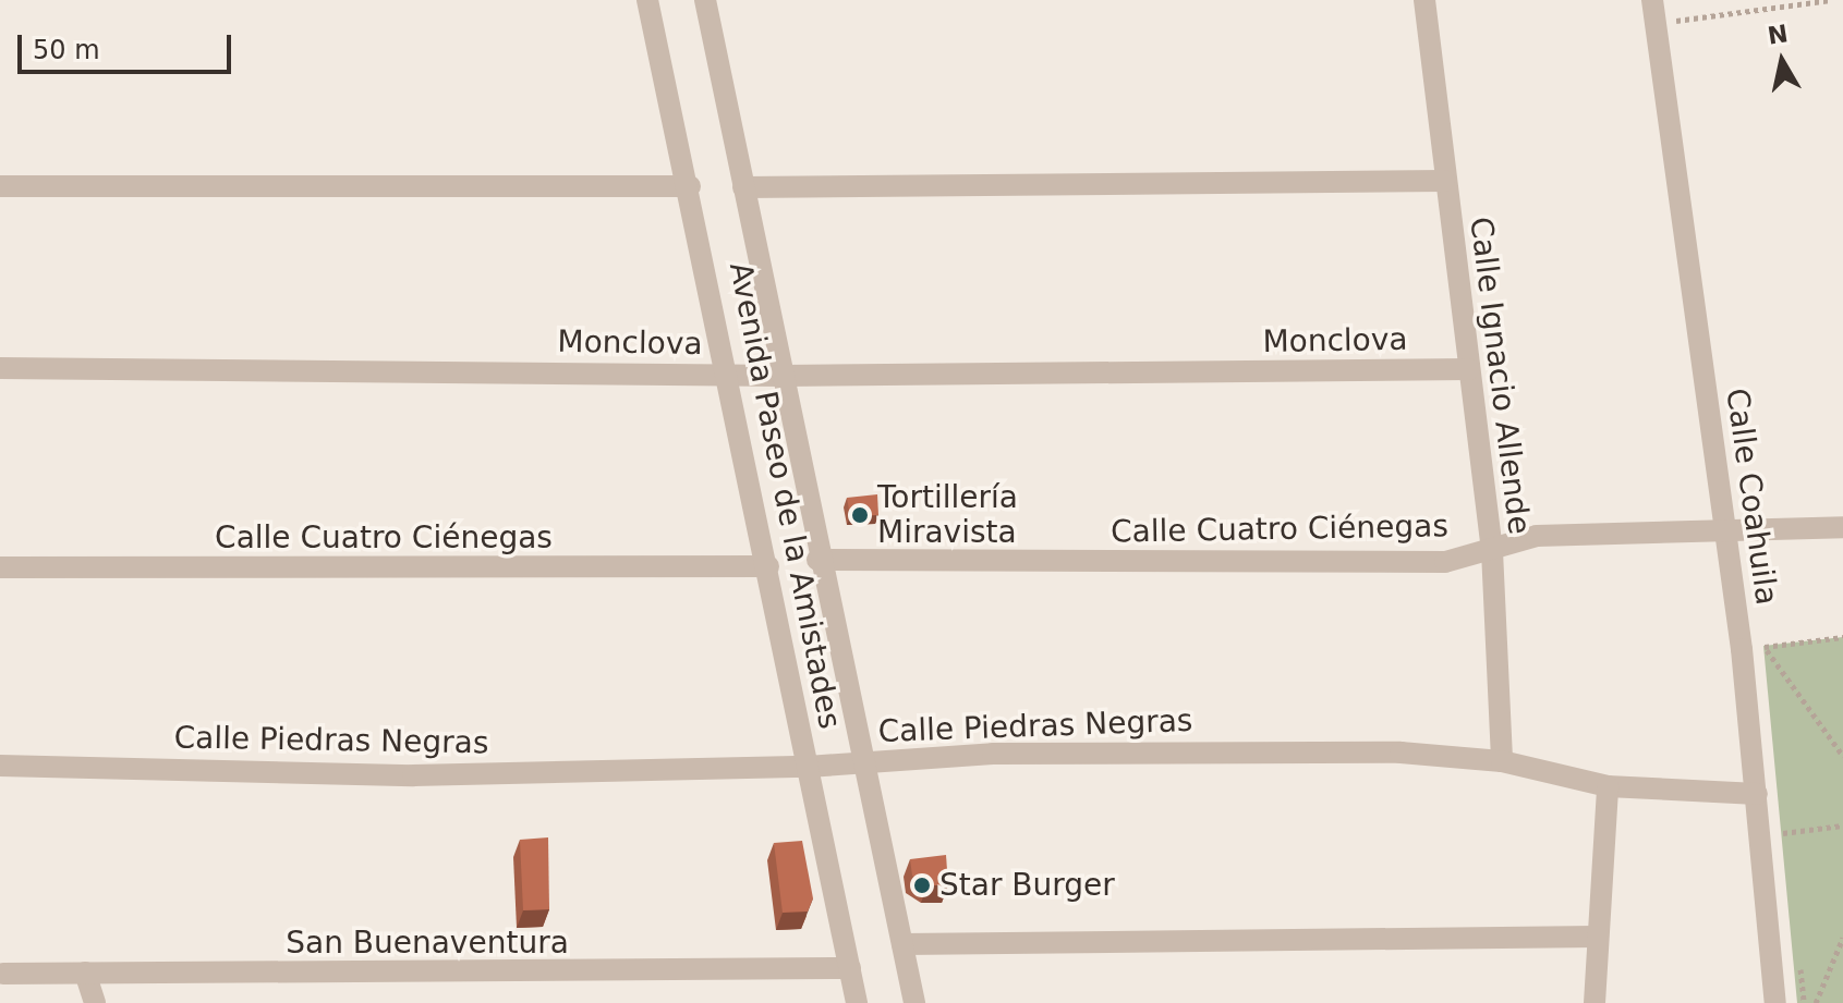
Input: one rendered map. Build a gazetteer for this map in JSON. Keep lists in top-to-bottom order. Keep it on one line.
{"streets":{"street":["Monclova","Calle Ignacio Allende","Avenida Paseo de la Amistades","Calle Coahuila","Calle Cuatro Ciénegas","Calle Piedras Negras","San Buenaventura"]},"crossings":[["Monclova","Calle Ignacio Allende"],["Monclova","Avenida Paseo de la Amistades"],["Calle Ignacio Allende","Calle Cuatro Ciénegas"],["Calle Ignacio Allende","Calle Piedras Negras"],["Avenida Paseo de la Amistades","Calle Cuatro Ciénegas"],["Avenida Paseo de la Amistades","Calle Piedras Negras"],["Avenida Paseo de la Amistades","San Buenaventura"],["Calle Coahuila","Calle Cuatro Ciénegas"],["Calle Coahuila","Calle Piedras Negras"]],"places":["Tortillería Miravista","Star Burger"],"scale_bar":"50 m","north":"top"}
